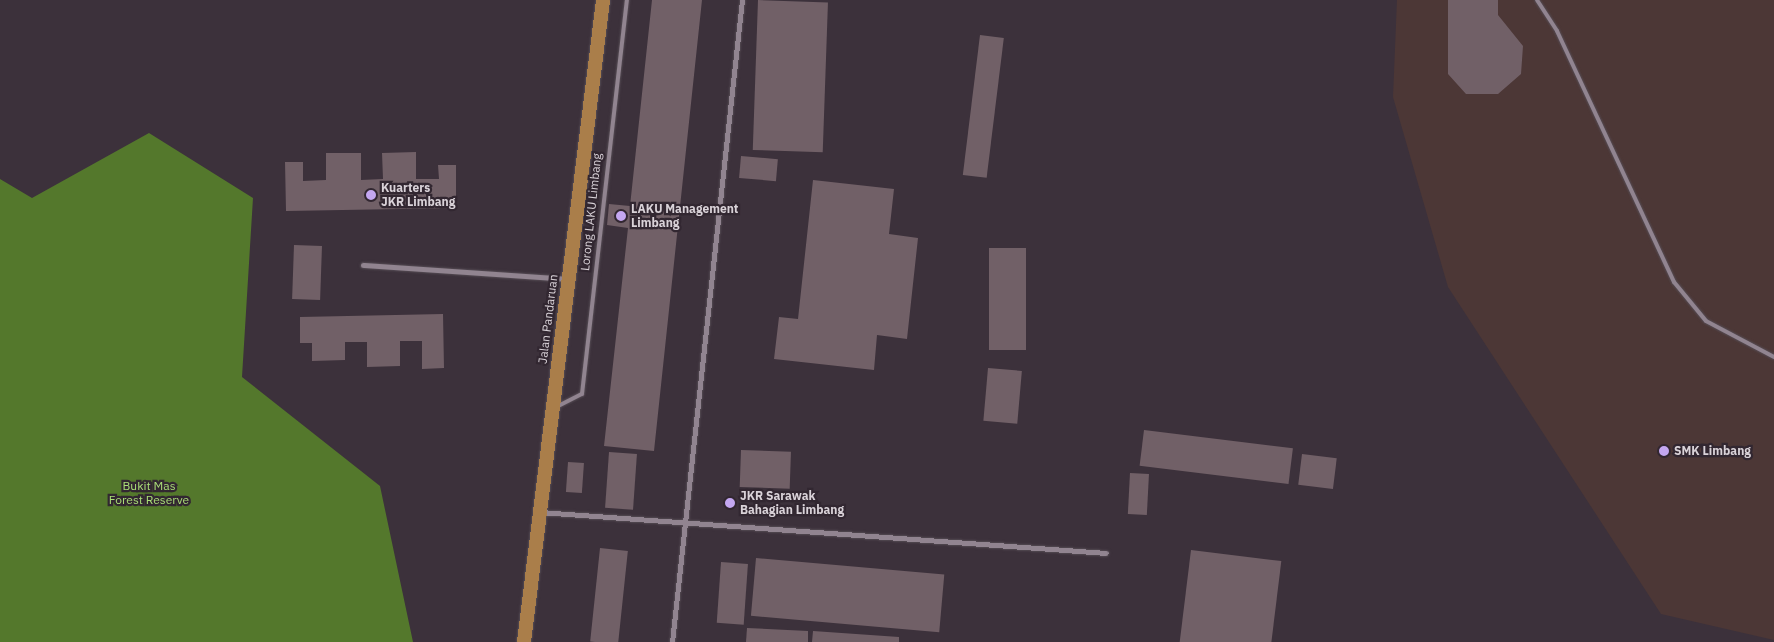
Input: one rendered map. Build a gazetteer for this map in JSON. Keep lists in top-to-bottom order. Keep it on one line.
{"streets":{"highway":["Jalan Pandaruan"],"lane":["Lorong LAKU Limbang"]},"crossings":[["Lorong LAKU Limbang","Jalan Pandaruan"]],"parks":["Bukit Mas Forest Reserve"],"places":["Kuarters JKR Limbang","LAKU Management Limbang","SMK Limbang","JKR Sarawak Bahagian Limbang"]}
